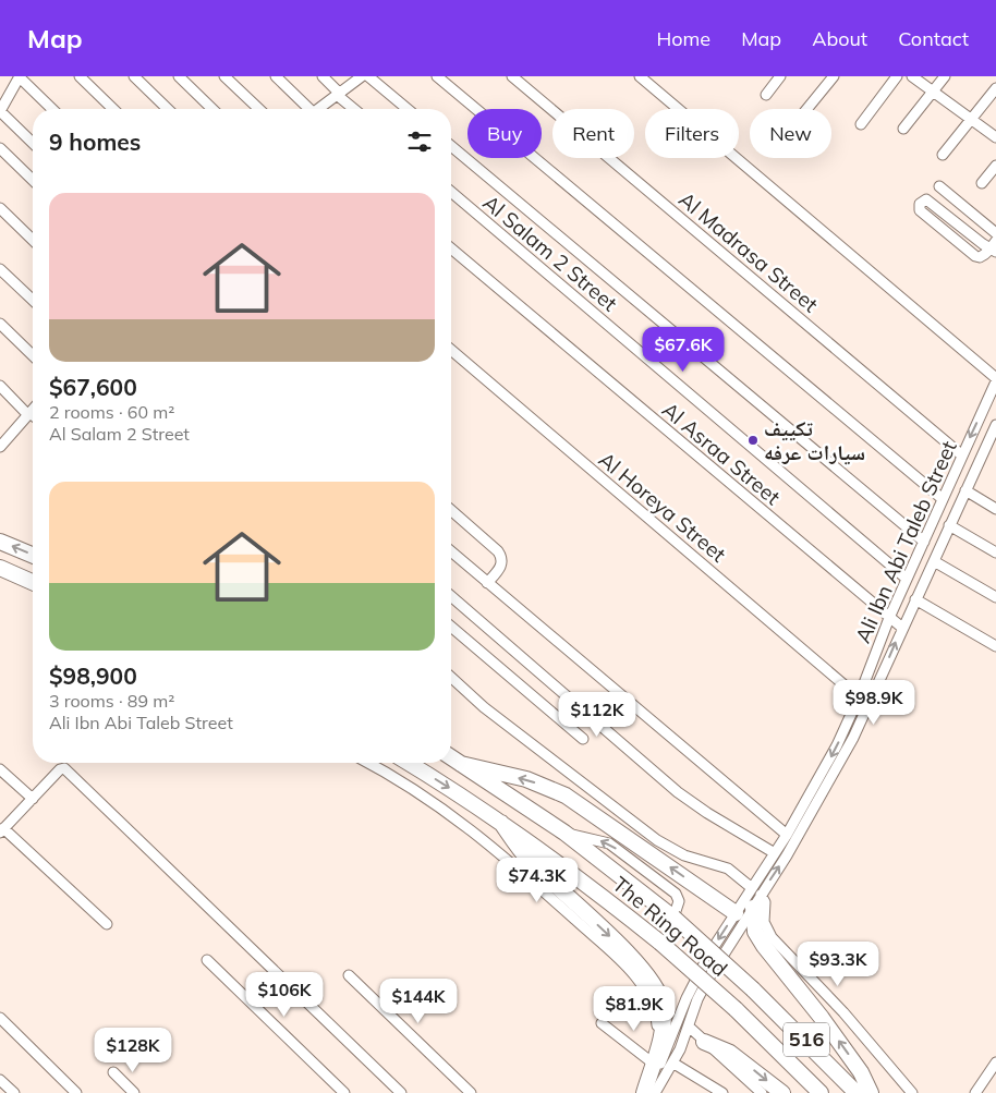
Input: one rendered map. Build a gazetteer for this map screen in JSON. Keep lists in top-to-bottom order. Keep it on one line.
{"streets":{"highway":["The Ring Road","516"],"street":["Al Madrasa Street","Al Salam 2 Street","Al Asraa Street","Al Horeya Street","Ali Ibn Abi Taleb Street"]},"crossings":[["Al Madrasa Street","Ali Ibn Abi Taleb Street"],["Al Salam 2 Street","Ali Ibn Abi Taleb Street"],["Al Asraa Street","Ali Ibn Abi Taleb Street"],["Al Horeya Street","Ali Ibn Abi Taleb Street"]],"places":["تكييف سيارات عرفه"],"page":{"header":"Map","nav":["Home","Map","About","Contact"],"chip":["Buy","Rent","Filters","New"],"heading":"9 homes","list":[{"name":"$67,600","note":"2 rooms · 60 m² · Al Salam 2 Street"},{"name":"$98,900","note":"3 rooms · 89 m² · Ali Ibn Abi Taleb Street"}],"price":["$67.6K","$98.9K","$112K","$74.3K","$93.3K","$106K","$144K","$81.9K","$128K"]}}
